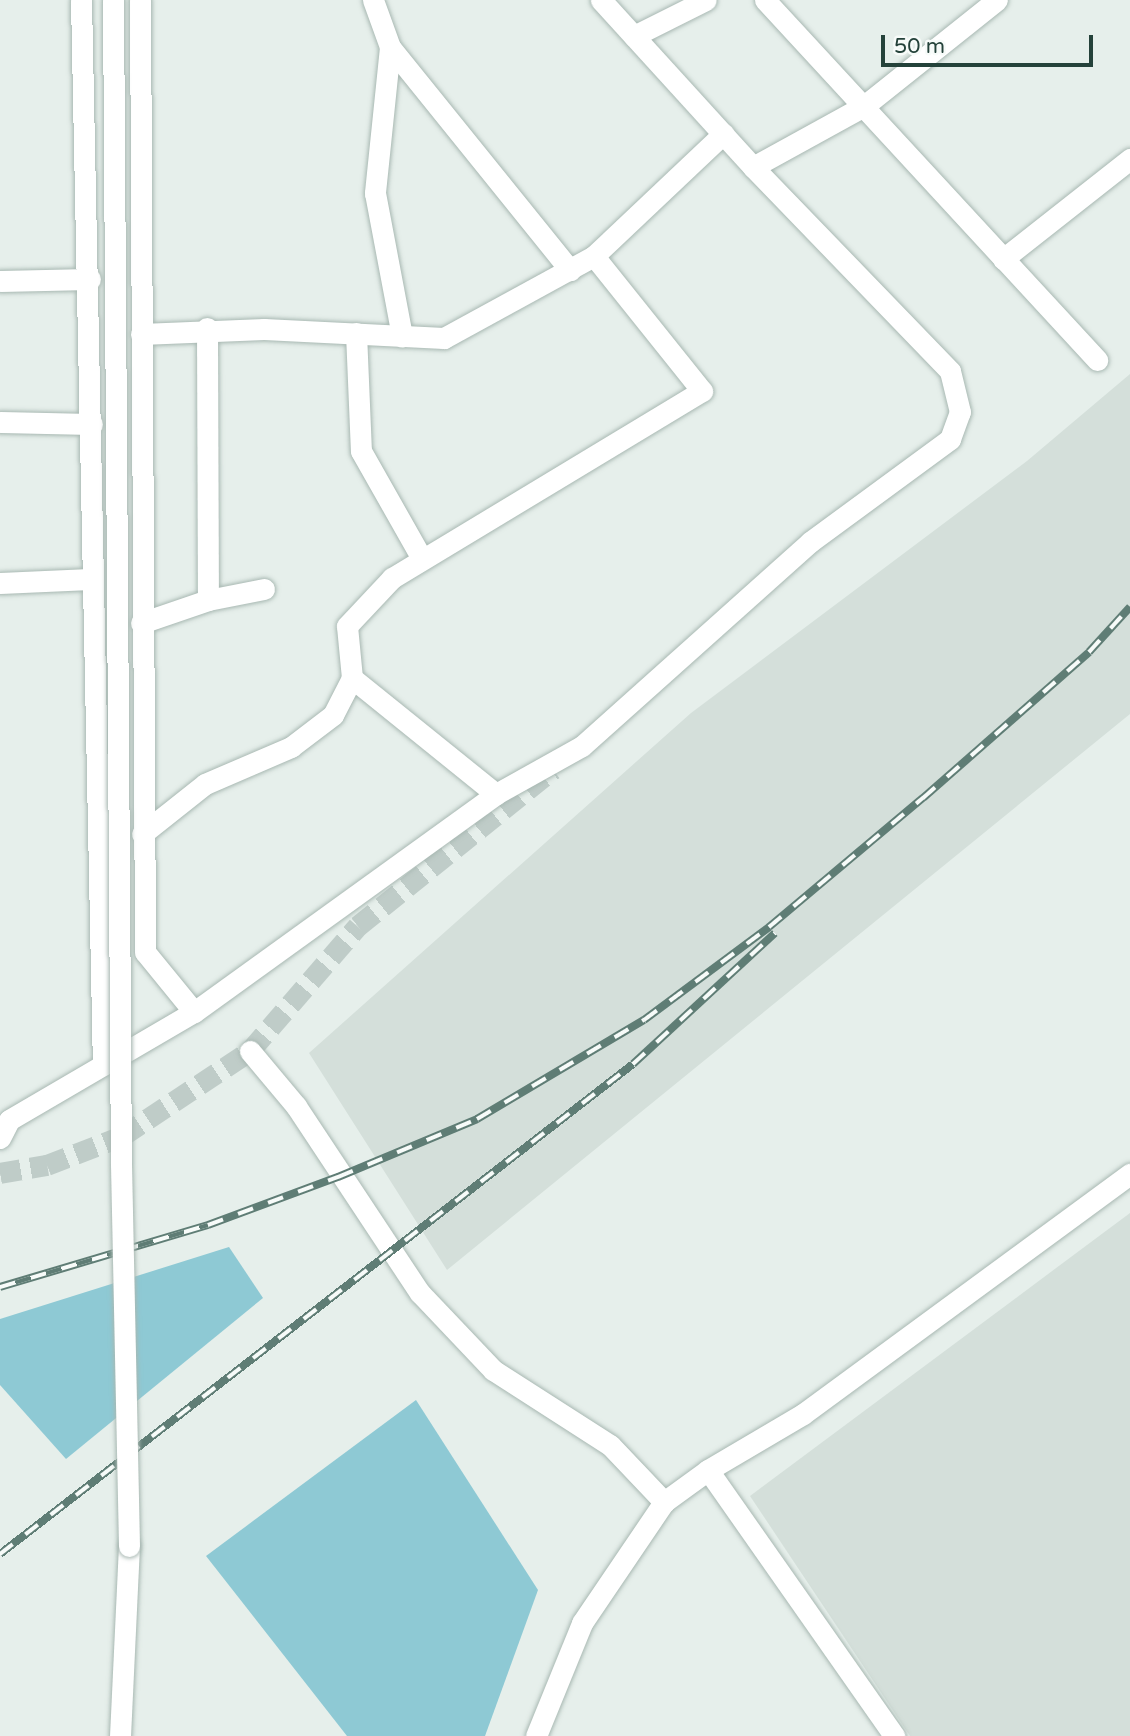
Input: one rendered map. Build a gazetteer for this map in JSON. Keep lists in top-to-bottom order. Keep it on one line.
{"scale_bar":"50 m"}
